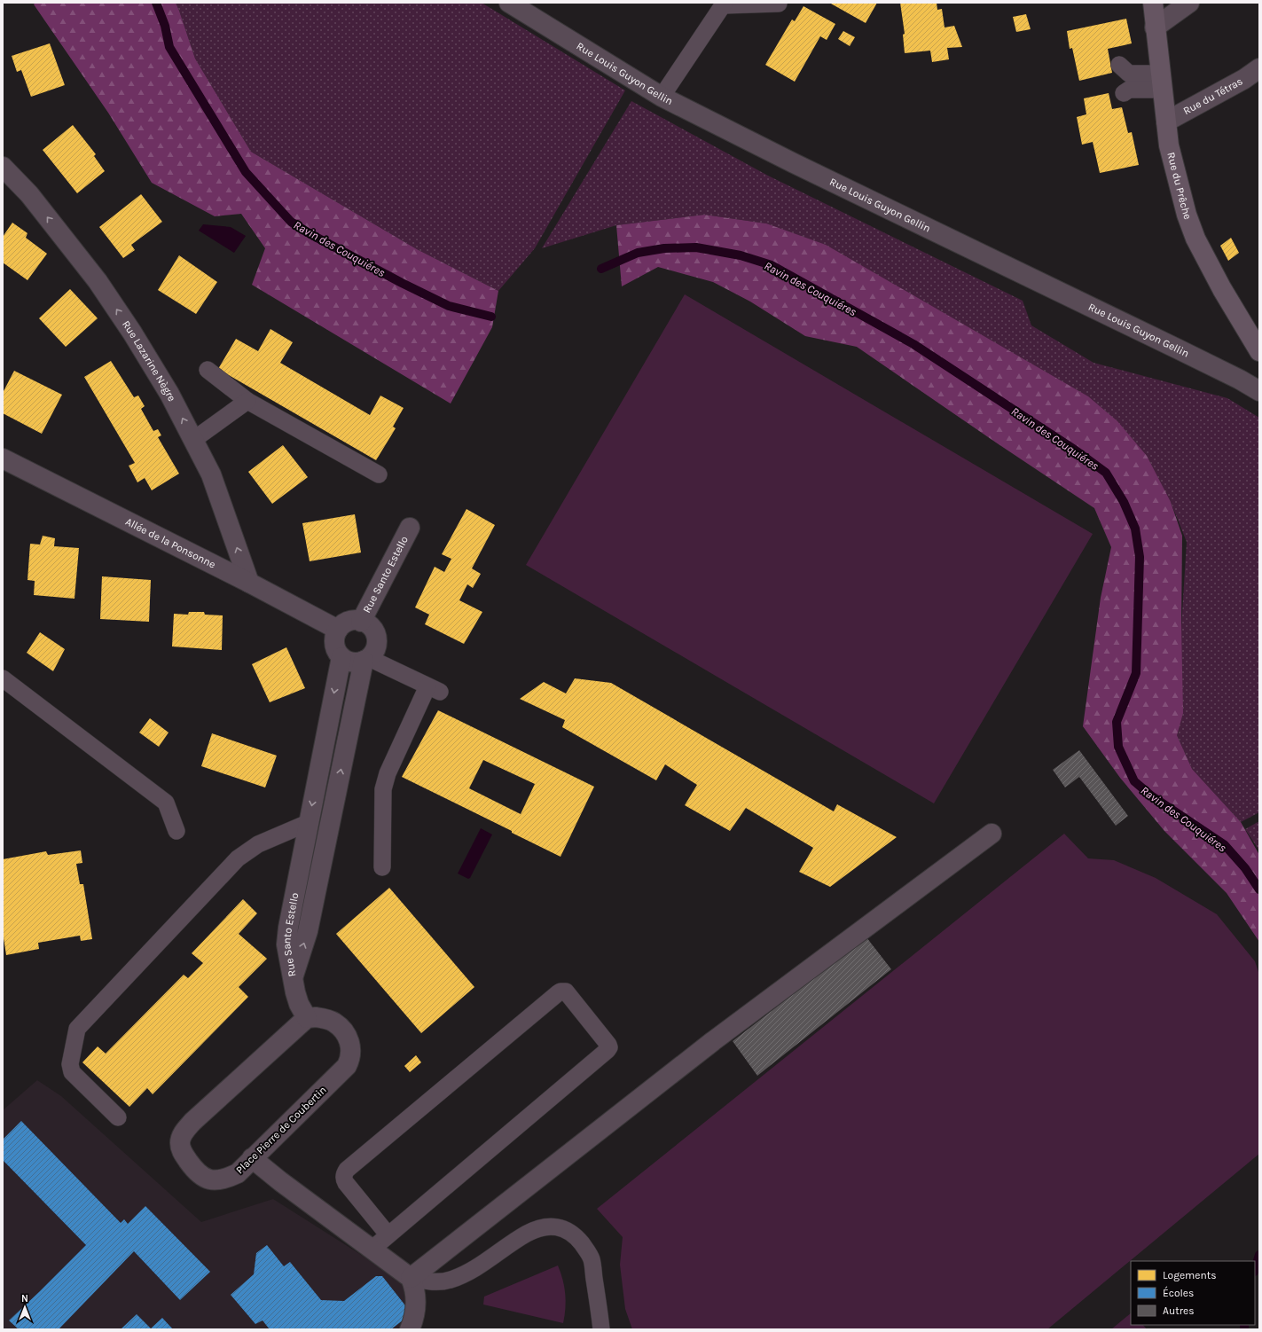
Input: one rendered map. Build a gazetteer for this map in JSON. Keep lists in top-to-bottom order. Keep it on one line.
{"streets":{"street":["Rue Louis Guyon Gellin","Rue du Tétras","Rue du Prêche","Rue Lazarine Nègre","Allée de la Ponsonne","Rue Santo Estello","Place Pierre de Coubertin"]},"crossings":[["Rue du Tétras","Rue du Prêche"],["Rue Lazarine Nègre","Allée de la Ponsonne"],["Allée de la Ponsonne","Rue Santo Estello"]],"one_way":["Rue Lazarine Nègre"],"water":["Ravin des Couquiéres"],"legend":["Logements","Écoles","Autres"],"north":"top"}
